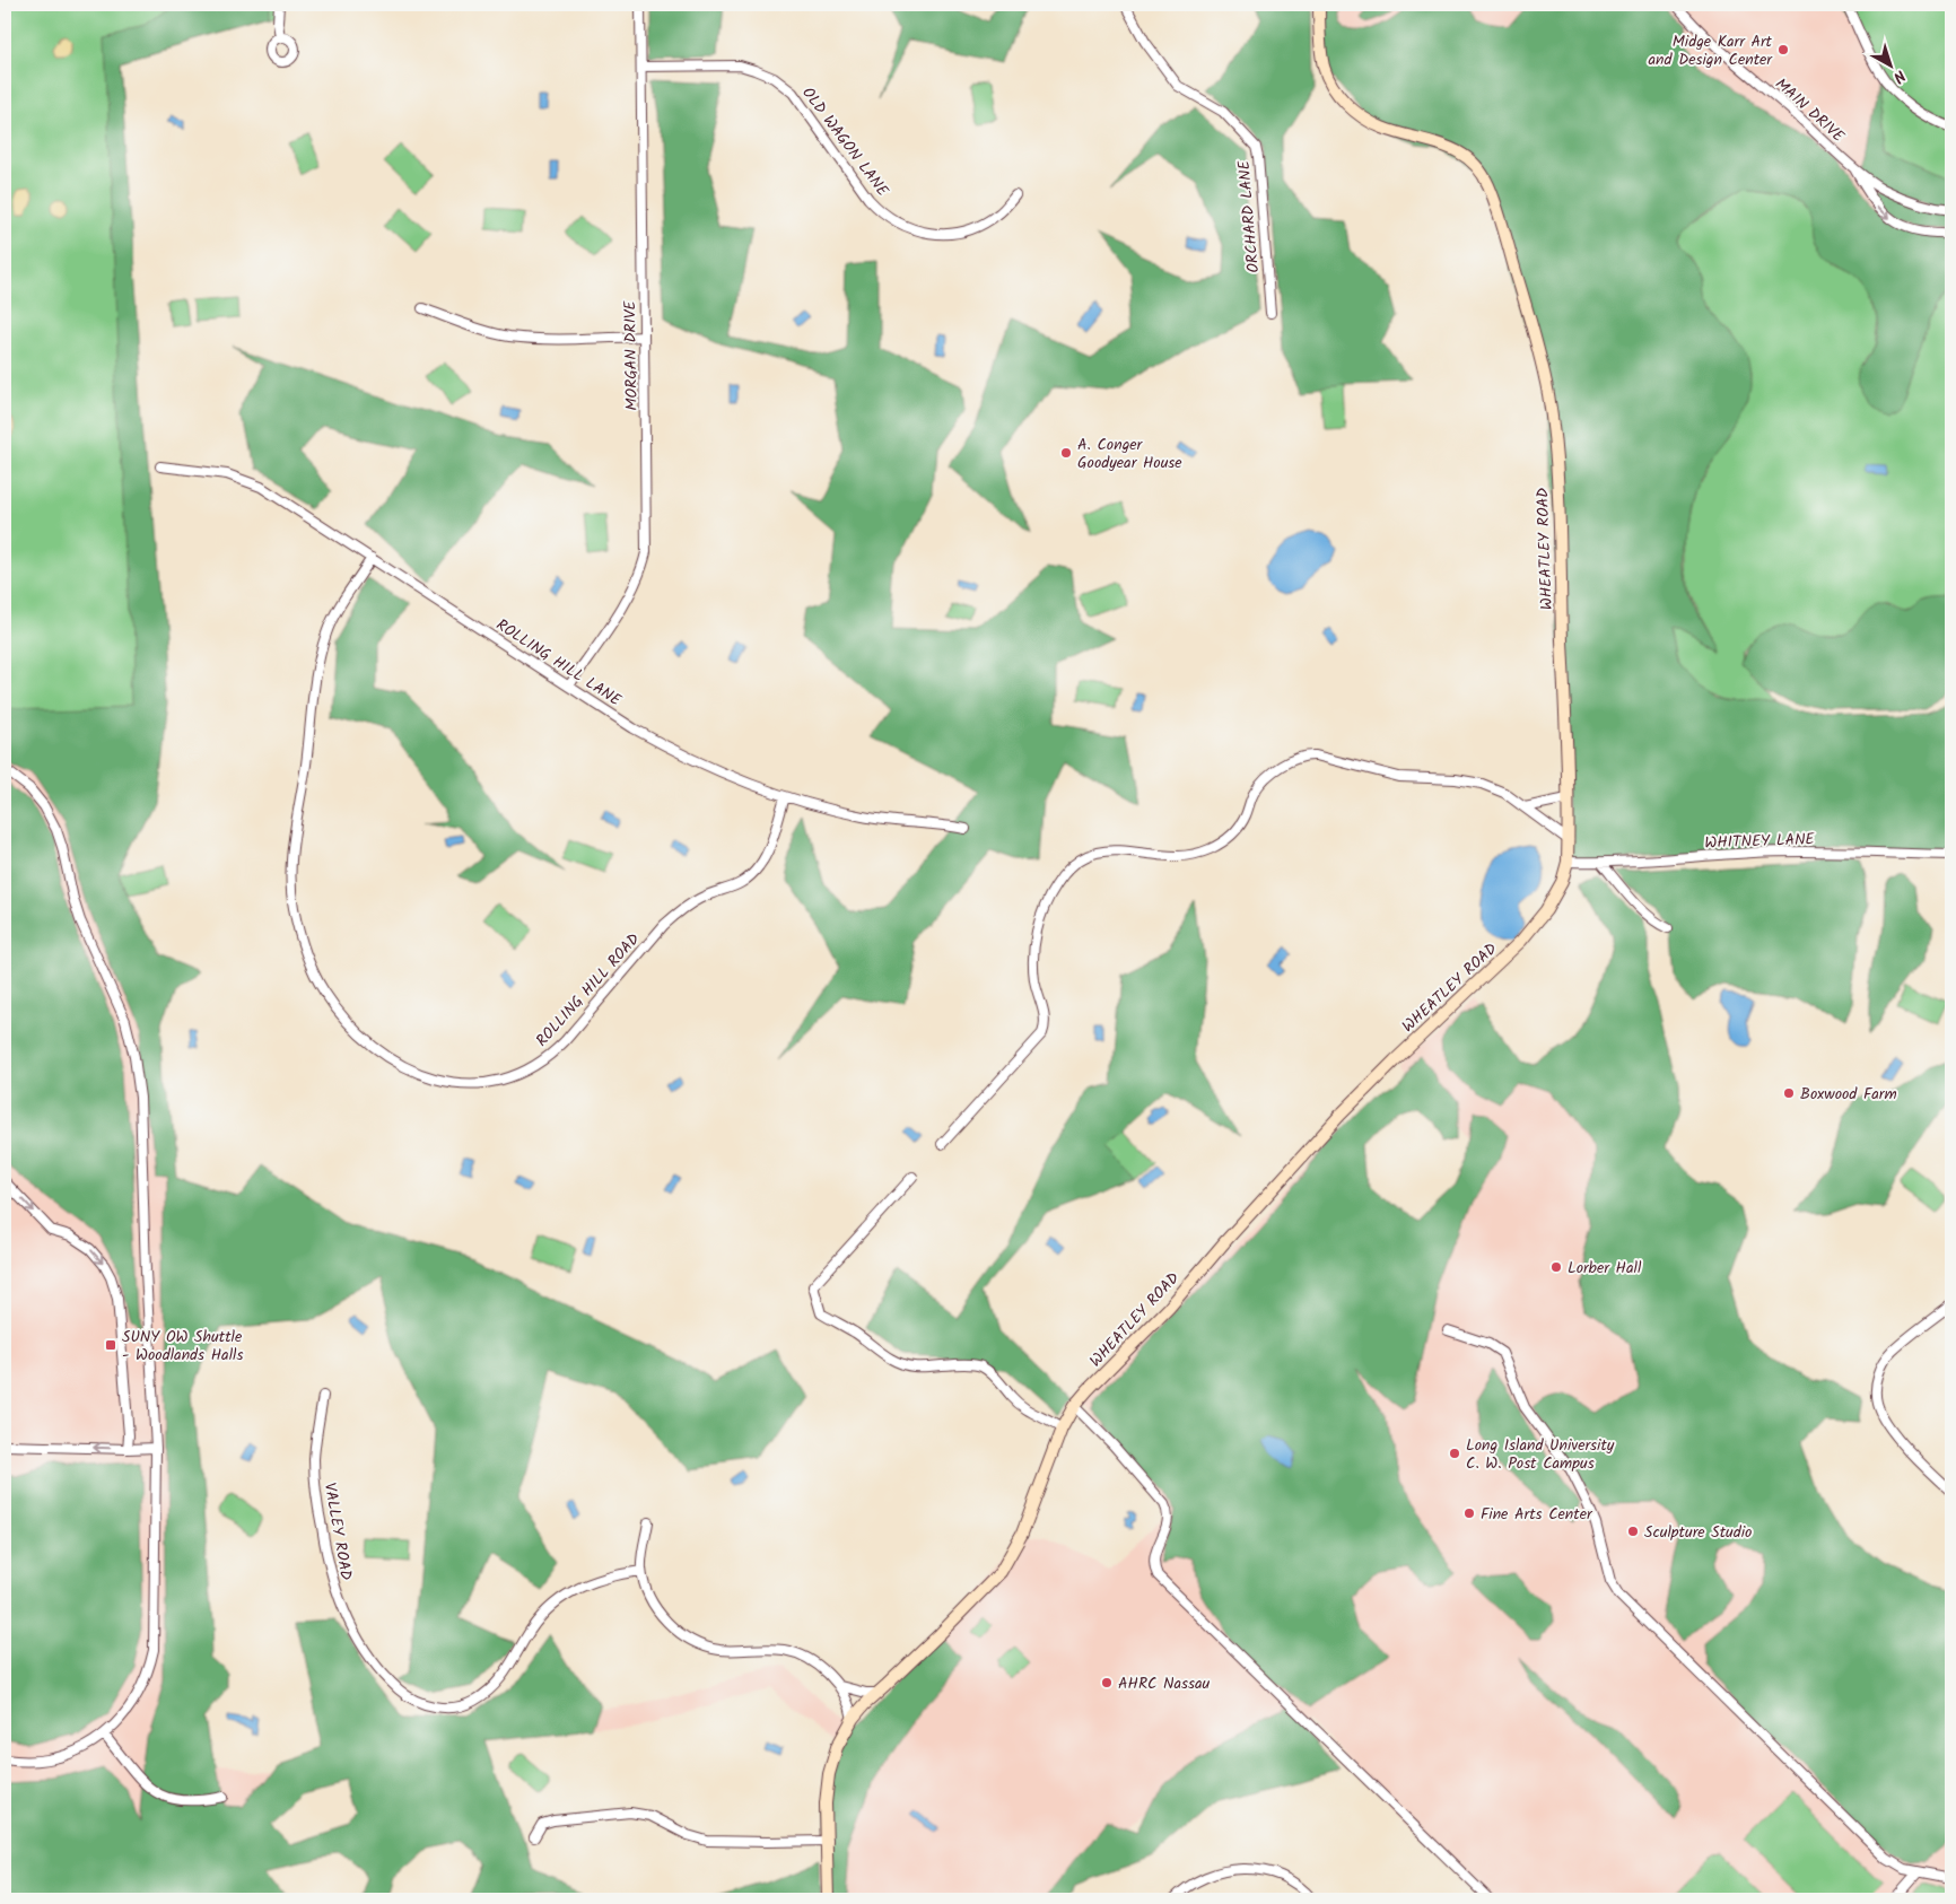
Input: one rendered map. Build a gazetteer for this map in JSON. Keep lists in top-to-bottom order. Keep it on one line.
{"streets":{"main road":["WHEATLEY ROAD"],"street":["MAIN DRIVE","OLD WAGON LANE","ORCHARD LANE","MORGAN DRIVE","ROLLING HILL LANE","WHITNEY LANE","ROLLING HILL ROAD","VALLEY ROAD"]},"crossings":[["OLD WAGON LANE","MORGAN DRIVE"],["MORGAN DRIVE","ROLLING HILL LANE"],["WHEATLEY ROAD","WHITNEY LANE"],["ROLLING HILL LANE","ROLLING HILL ROAD"]],"places":{"other":["Midge Karr Art and Design Center","A. Conger Goodyear House","Boxwood Farm","Lorber Hall","Long Island University C. W. Post Campus","Fine Arts Center","Sculpture Studio","AHRC Nassau"],"transit":["SUNY OW Shuttle - Woodlands Halls"]},"north":"bottom right"}
